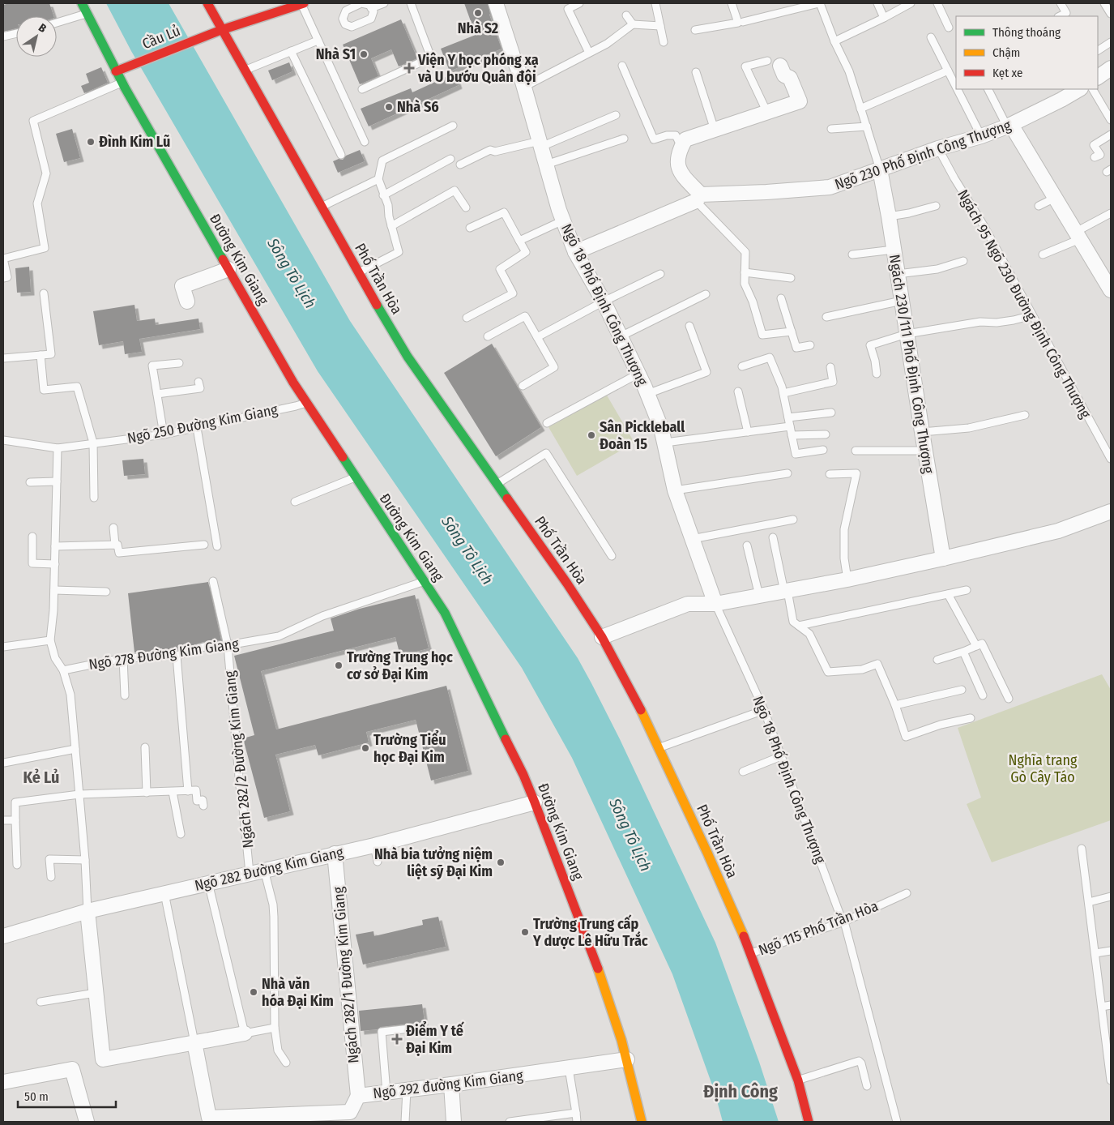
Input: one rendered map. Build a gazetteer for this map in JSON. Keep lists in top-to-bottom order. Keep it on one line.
{"streets":{"main road":["Cầu Lủ","Đường Kim Giang","Phố Trần Hòa"],"street":["Ngõ 230 Phố Định Công Thượng","Ngõ 18 Phố Định Công Thượng","Ngách 230/111 Phố Định Công Thượng","Ngõ 282 Đường Kim Giang","Ngách 282/1 Đường Kim Giang","Ngõ 292 đường Kim Giang"],"lane":["Ngách 95 Ngõ 230 Đường Định Công Thượng","Ngõ 250 Đường Kim Giang","Ngõ 278 Đường Kim Giang","Ngách 282/2 Đường Kim Giang","Ngõ 115 Phố Trần Hòa"]},"crossings":[["Cầu Lủ","Đường Kim Giang"],["Cầu Lủ","Phố Trần Hòa"],["Ngõ 230 Phố Định Công Thượng","Ngách 95 Ngõ 230 Đường Định Công Thượng"],["Ngõ 230 Phố Định Công Thượng","Ngõ 18 Phố Định Công Thượng"],["Ngõ 230 Phố Định Công Thượng","Ngách 230/111 Phố Định Công Thượng"],["Đường Kim Giang","Ngõ 250 Đường Kim Giang"],["Đường Kim Giang","Ngõ 278 Đường Kim Giang"],["Đường Kim Giang","Ngõ 282 Đường Kim Giang"],["Đường Kim Giang","Ngõ 292 đường Kim Giang"],["Phố Trần Hòa","Ngõ 115 Phố Trần Hòa"],["Ngõ 18 Phố Định Công Thượng","Ngõ 115 Phố Trần Hòa"],["Ngõ 278 Đường Kim Giang","Ngách 282/2 Đường Kim Giang"],["Ngách 282/2 Đường Kim Giang","Ngõ 282 Đường Kim Giang"],["Ngõ 282 Đường Kim Giang","Ngách 282/1 Đường Kim Giang"],["Ngách 282/1 Đường Kim Giang","Ngõ 292 đường Kim Giang"]],"districts":["Kẻ Lủ","Định Công"],"water":["Sông Tô Lịch"],"parks":["Nghĩa trang Gò Cây Táo"],"places":{"other":["Nhà S2","Nhà S1","Nhà S6","Đình Kim Lũ","Sân Pickleball Đoàn 15","Trường Trung học cơ sở Đại Kim","Trường Tiểu học Đại Kim","Nhà bia tưởng niệm liệt sỹ Đại Kim","Trường Trung cấp Y dược Lê Hữu Trắc","Nhà văn hóa Đại Kim"],"health":["Viện Y học phóng xạ và U bướu Quân đội","Điểm Y tế Đại Kim"]},"legend":["Thông thoáng","Chậm","Kẹt xe"],"scale_bar":"50 m","north":"top right"}
